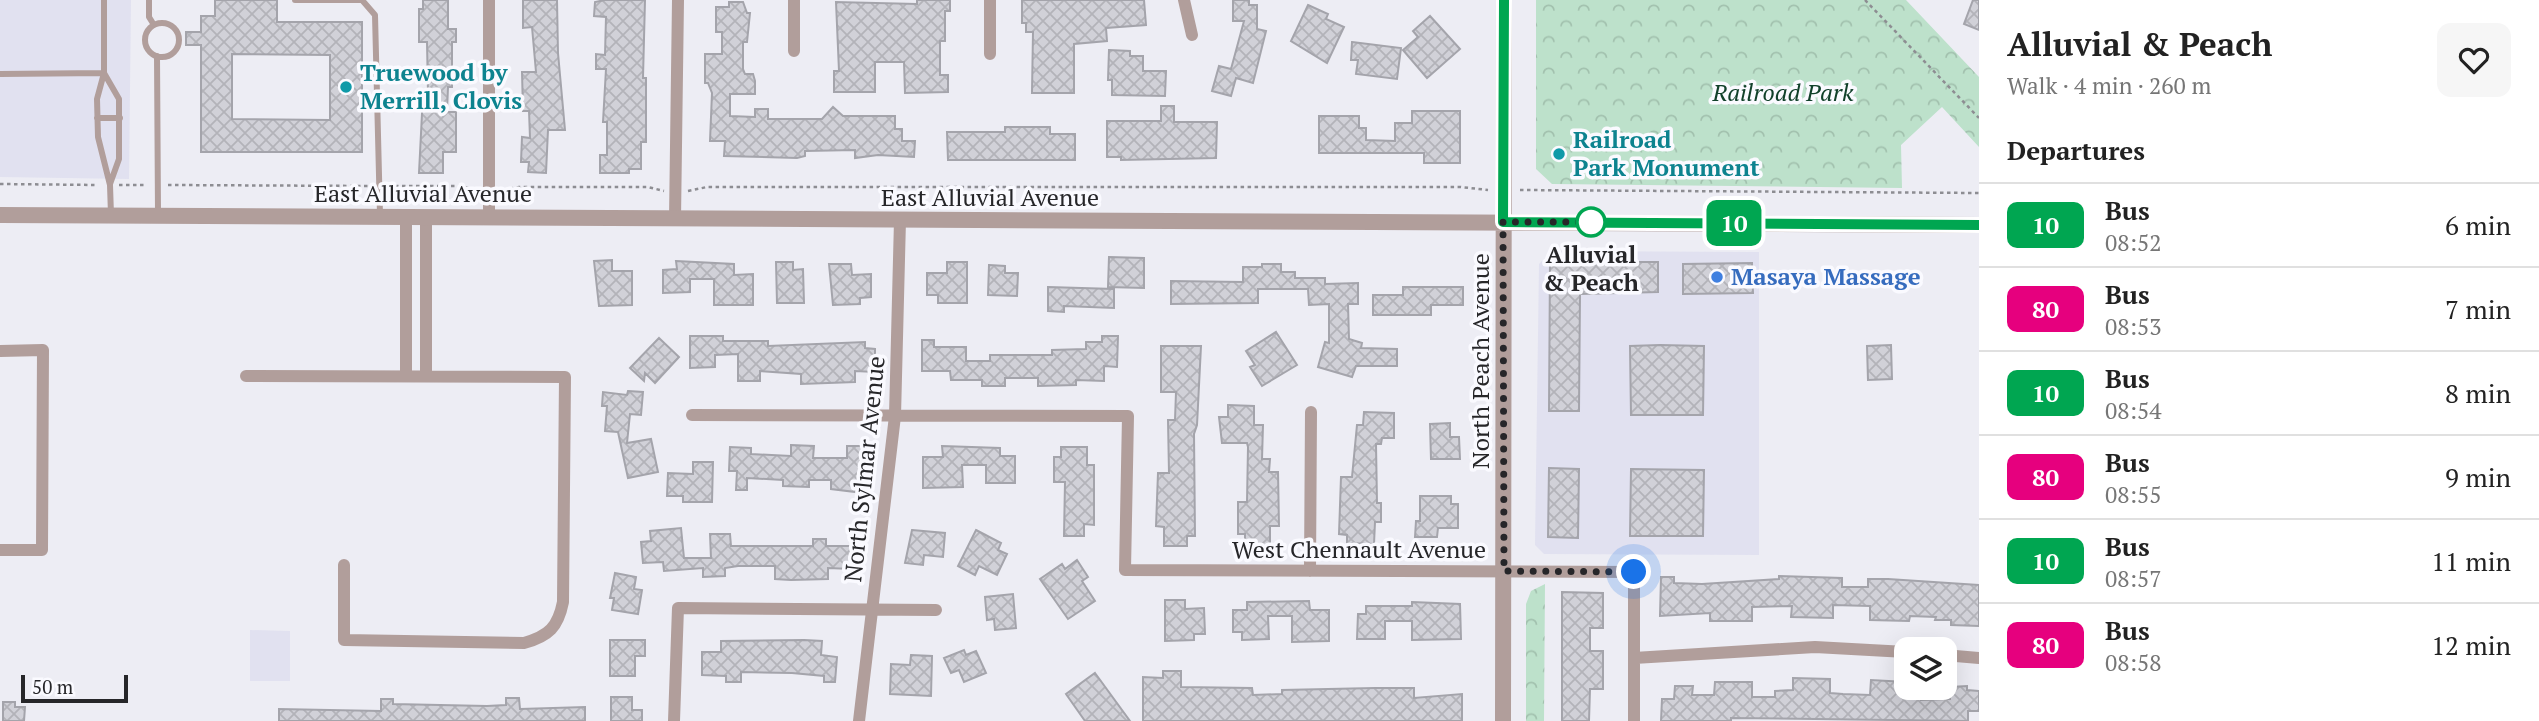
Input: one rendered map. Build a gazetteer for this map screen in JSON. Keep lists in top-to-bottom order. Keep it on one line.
{"streets":{"street":["East Alluvial Avenue","North Peach Avenue","North Sylmar Avenue","West Chennault Avenue"]},"crossings":[["East Alluvial Avenue","North Peach Avenue"],["East Alluvial Avenue","North Sylmar Avenue"],["North Peach Avenue","West Chennault Avenue"],["North Sylmar Avenue","West Chennault Avenue"]],"parks":["Railroad Park"],"places":["Truewood by Merrill, Clovis","Railroad Park Monument","Alluvial & Peach","Masaya Massage"],"lines":["bus line 10"],"scale_bar":"50 m","page":{"on_map":"10","heading":[["Alluvial & Peach","Walk · 4 min · 260 m"],"Departures"],"list":[{"mark":"10","name":"Bus","note":"08:52","value":"6 min"},{"mark":"80","name":"Bus","note":"08:53","value":"7 min"},{"mark":"10","name":"Bus","note":"08:54","value":"8 min"},{"mark":"80","name":"Bus","note":"08:55","value":"9 min"},{"mark":"10","name":"Bus","note":"08:57","value":"11 min"},{"mark":"80","name":"Bus","note":"08:58","value":"12 min"}],"scale":"50 m"}}
